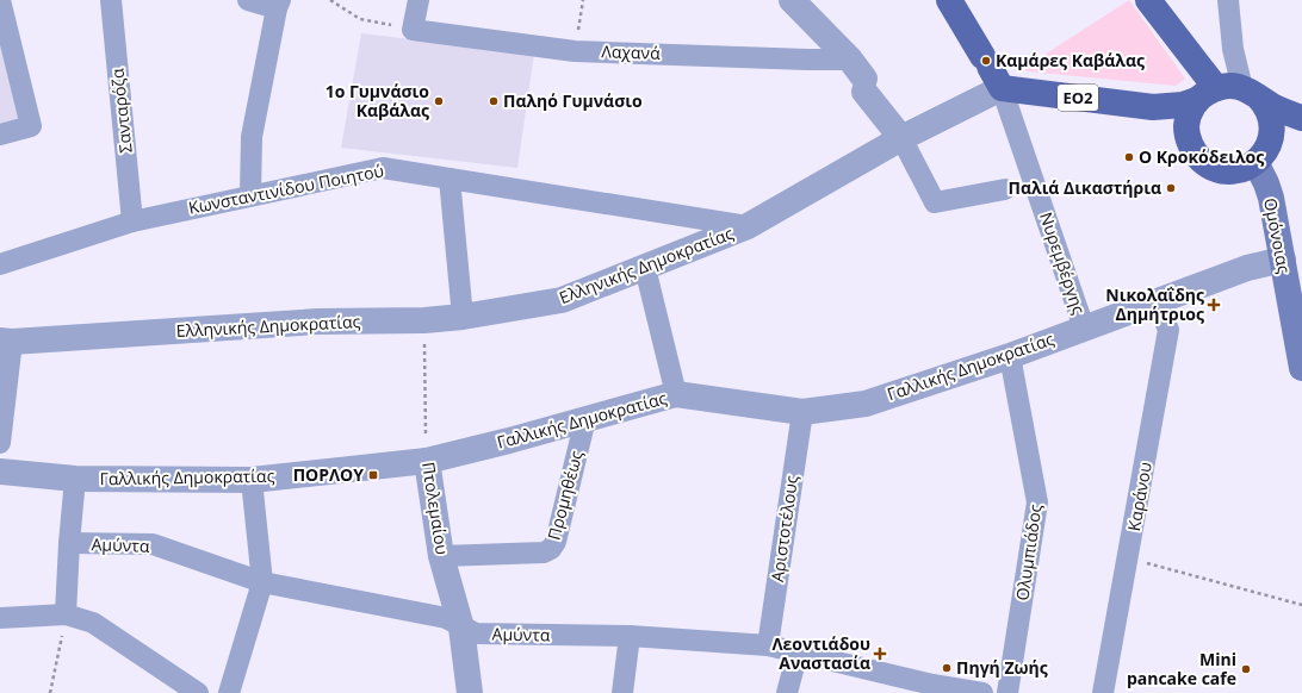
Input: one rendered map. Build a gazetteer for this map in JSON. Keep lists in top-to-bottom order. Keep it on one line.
{"streets":{"main road":["ΕΟ2","Ομόνοιας","Νυρεμβέργης"],"street":["Λαχανά","Σανταρόζα","Κωνσταντινίδου Ποιητού","Ελληνικής Δημοκρατίας","Γαλλικής Δημοκρατίας","Προμηθέως","Καράνου","Πτολεμαίου","Αριστοτέλους","Αμύντα","Ολυμπιάδος"]},"crossings":[["ΕΟ2","Ομόνοιας"],["ΕΟ2","Νυρεμβέργης"],["ΕΟ2","Ελληνικής Δημοκρατίας"],["Σανταρόζα","Κωνσταντινίδου Ποιητού"],["Κωνσταντινίδου Ποιητού","Ελληνικής Δημοκρατίας"],["Ομόνοιας","Γαλλικής Δημοκρατίας"],["Νυρεμβέργης","Ελληνικής Δημοκρατίας"],["Νυρεμβέργης","Γαλλικής Δημοκρατίας"],["Ελληνικής Δημοκρατίας","Πτολεμαίου"],["Γαλλικής Δημοκρατίας","Προμηθέως"],["Γαλλικής Δημοκρατίας","Καράνου"],["Γαλλικής Δημοκρατίας","Πτολεμαίου"],["Γαλλικής Δημοκρατίας","Αριστοτέλους"],["Γαλλικής Δημοκρατίας","Ολυμπιάδος"],["Προμηθέως","Πτολεμαίου"],["Πτολεμαίου","Αμύντα"],["Αριστοτέλους","Αμύντα"]],"places":{"other":["Καμάρες Καβάλας","1ο Γυμνάσιο Καβάλας","Παληό Γυμνάσιο","Ο Κροκόδειλος","Παλιά Δικαστήρια","Πηγή Ζωής","Mini pancake cafe"],"health":["Νικολαΐδης Δημήτριος","Λεοντιάδου Αναστασία"],"transit":["ΠΟΡΛΟΥ"]}}
